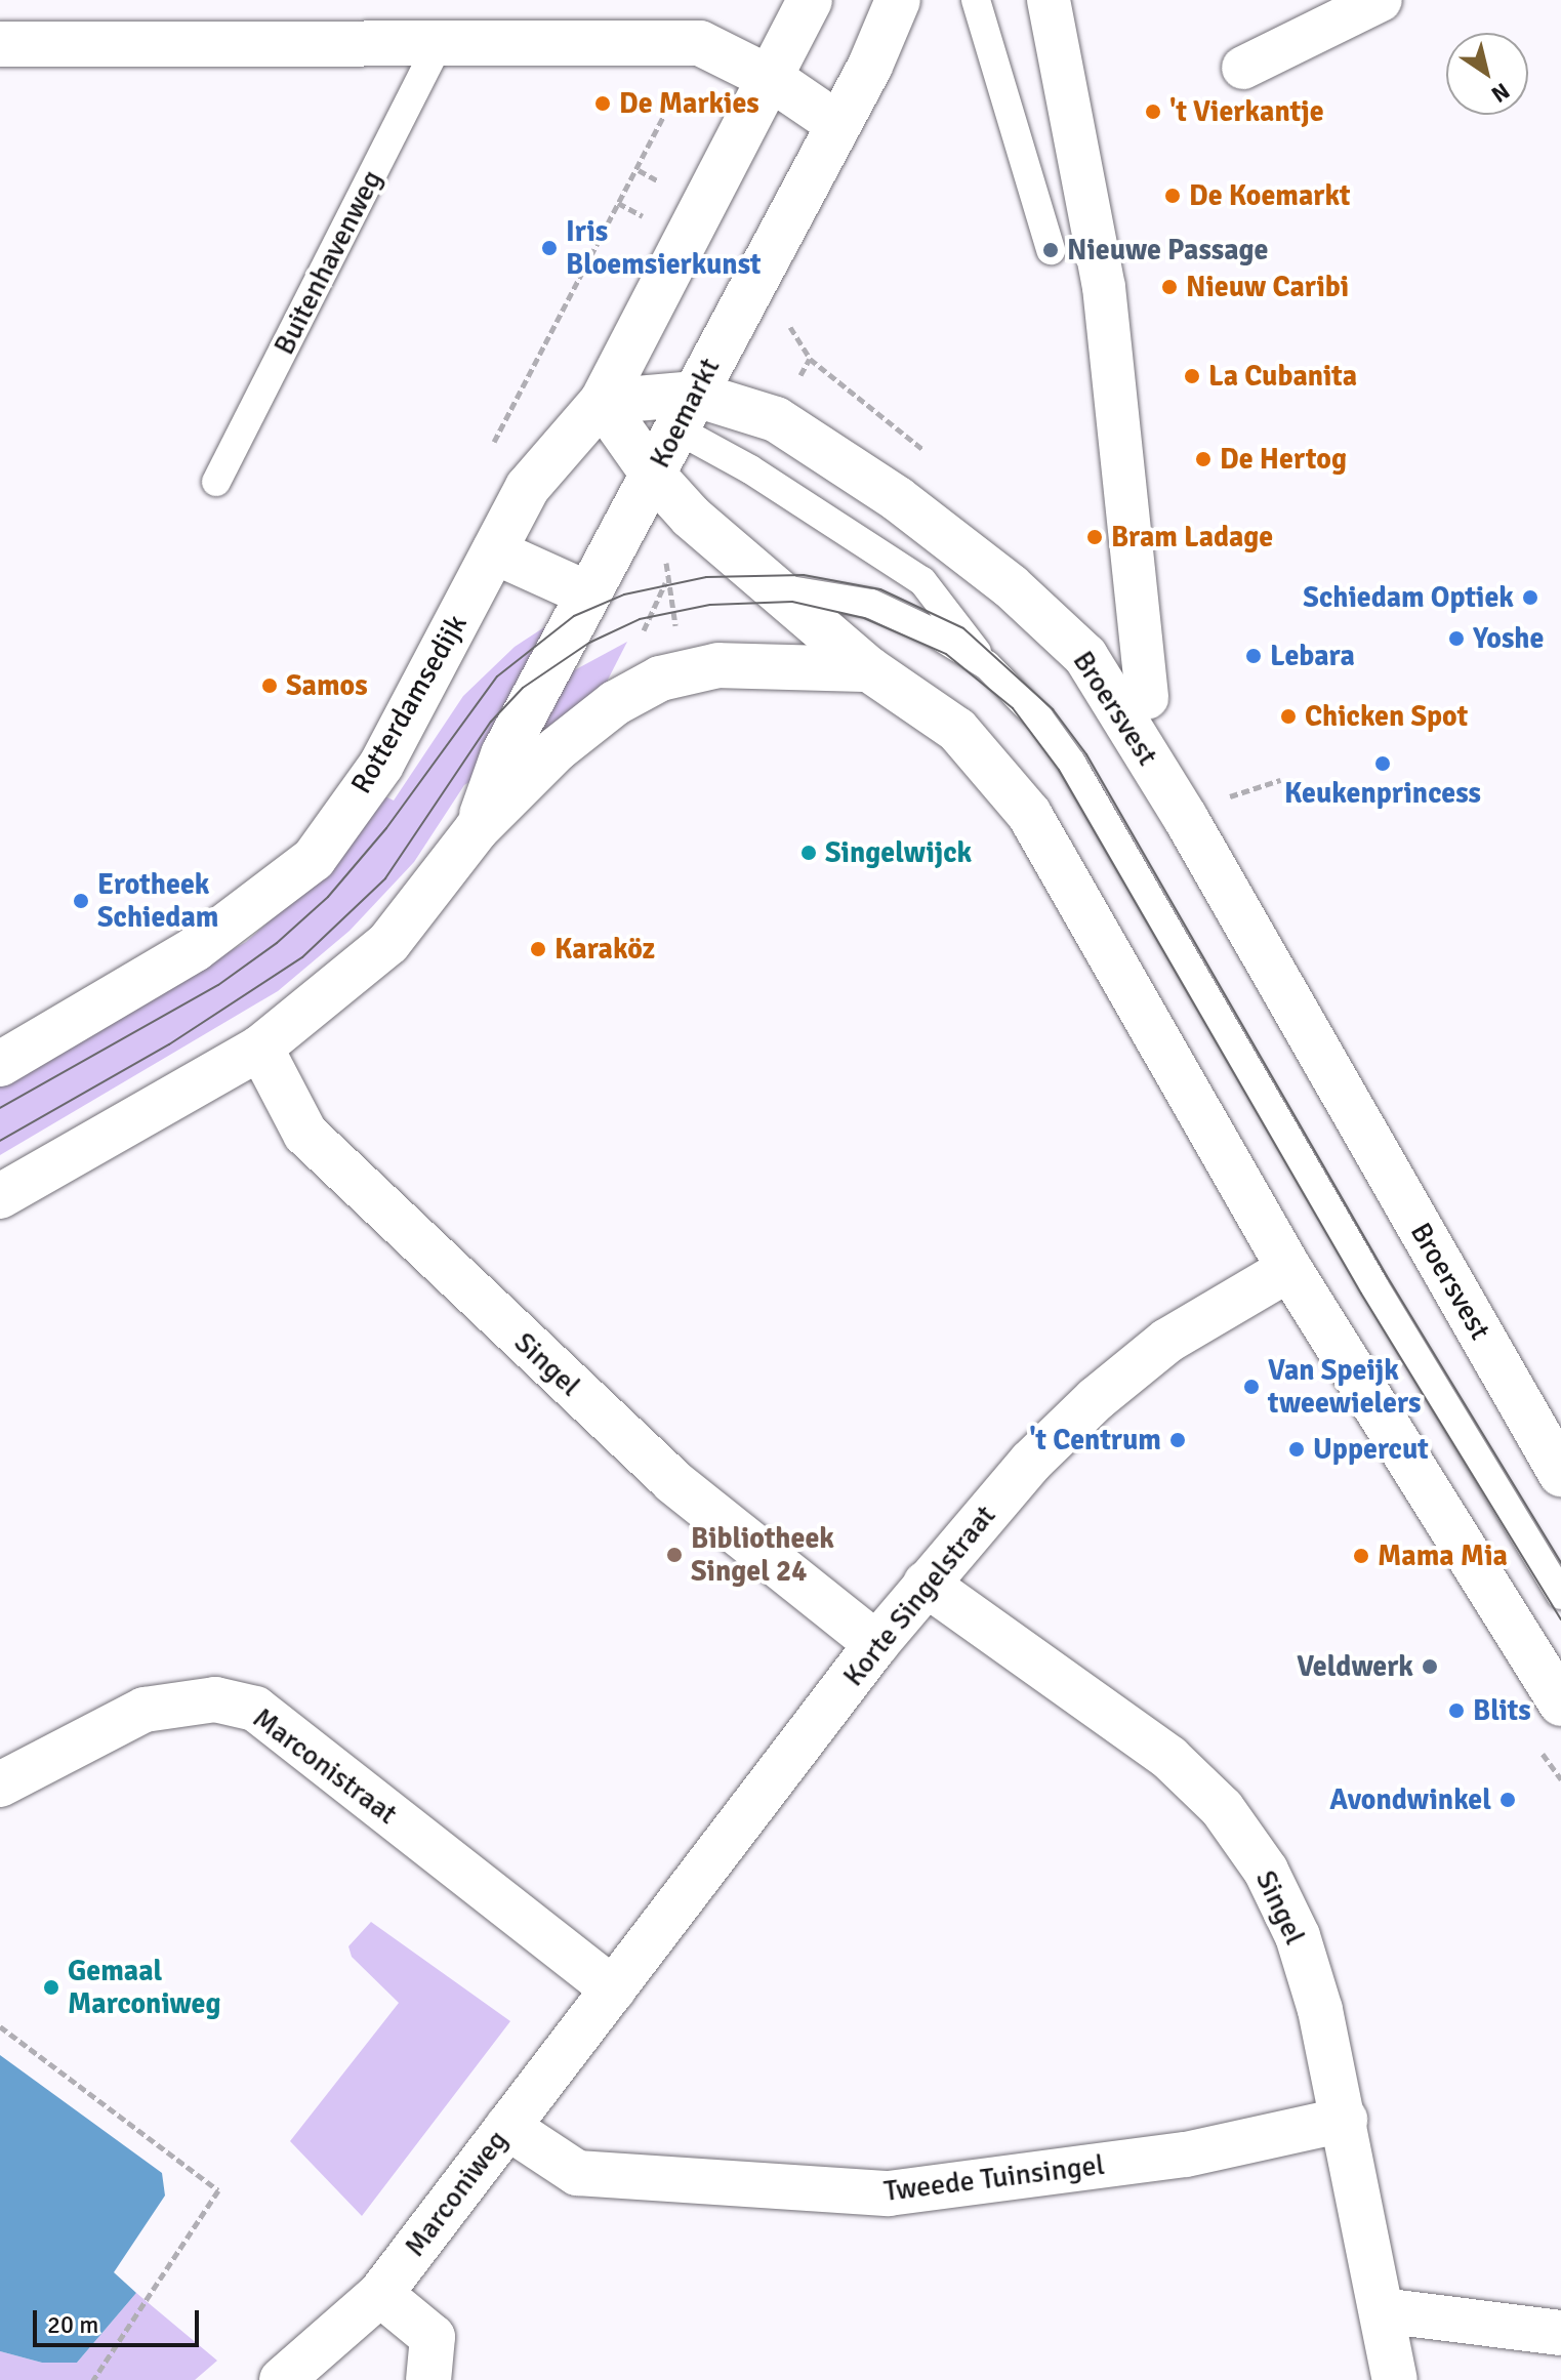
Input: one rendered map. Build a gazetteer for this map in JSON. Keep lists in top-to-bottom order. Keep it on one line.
{"streets":{"main road":["Koemarkt","Rotterdamsedijk","Broersvest","Singel","Korte Singelstraat","Marconistraat","Tweede Tuinsingel","Marconiweg"],"lane":["Buitenhavenweg"]},"crossings":[["Koemarkt","Broersvest"],["Rotterdamsedijk","Broersvest"],["Singel","Korte Singelstraat"],["Singel","Tweede Tuinsingel"],["Korte Singelstraat","Marconistraat"],["Korte Singelstraat","Marconiweg"],["Marconistraat","Marconiweg"],["Tweede Tuinsingel","Marconiweg"]],"places":["De Markies","'t Vierkantje","De Koemarkt","Iris Bloemsierkunst","Nieuwe Passage","Nieuw Caribi","La Cubanita","De Hertog","Bram Ladage","Schiedam Optiek","Yoshe","Lebara","Samos","Chicken Spot","Keukenprincess","Singelwijck","Erotheek Schiedam","Karaköz","Van Speijk tweewielers","'t Centrum","Uppercut","Bibliotheek Singel 24","Mama Mia","Veldwerk","Blits","Avondwinkel","Gemaal Marconiweg"],"scale_bar":"20 m","north":"bottom right"}
